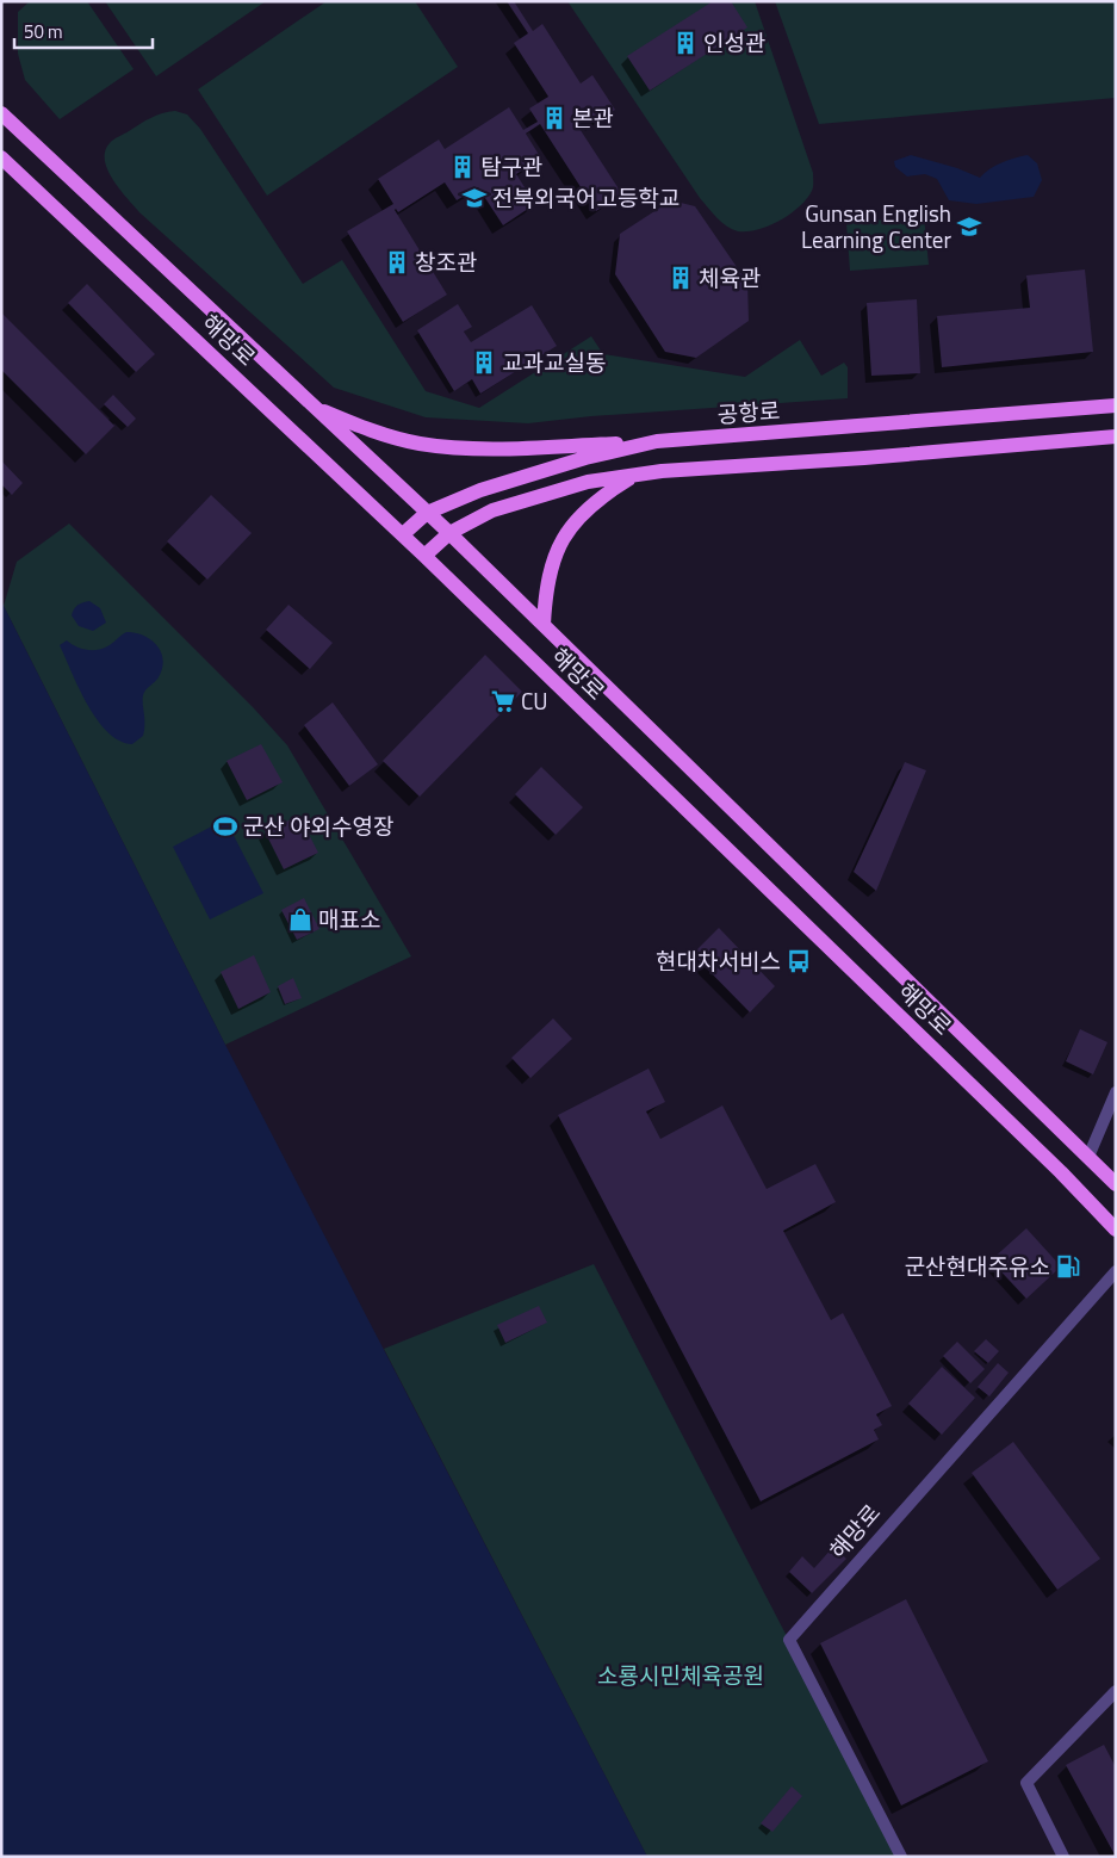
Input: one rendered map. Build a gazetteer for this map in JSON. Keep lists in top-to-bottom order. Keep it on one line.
{"streets":{"main road":["해망로","공항로"]},"crossings":[["해망로","공항로"]],"parks":["소룡시민체육공원"],"places":{"building":["인성관","본관","탐구관","창조관","체육관","교과교실동"],"school or university":["전북외국어고등학교","Gunsan English Learning Center"],"supermarket":["CU"],"sports":["군산 야외수영장"],"shop":["매표소"],"bus stop":["현대차서비스"],"fuel station":["군산현대주유소"]},"scale_bar":"50 m"}
